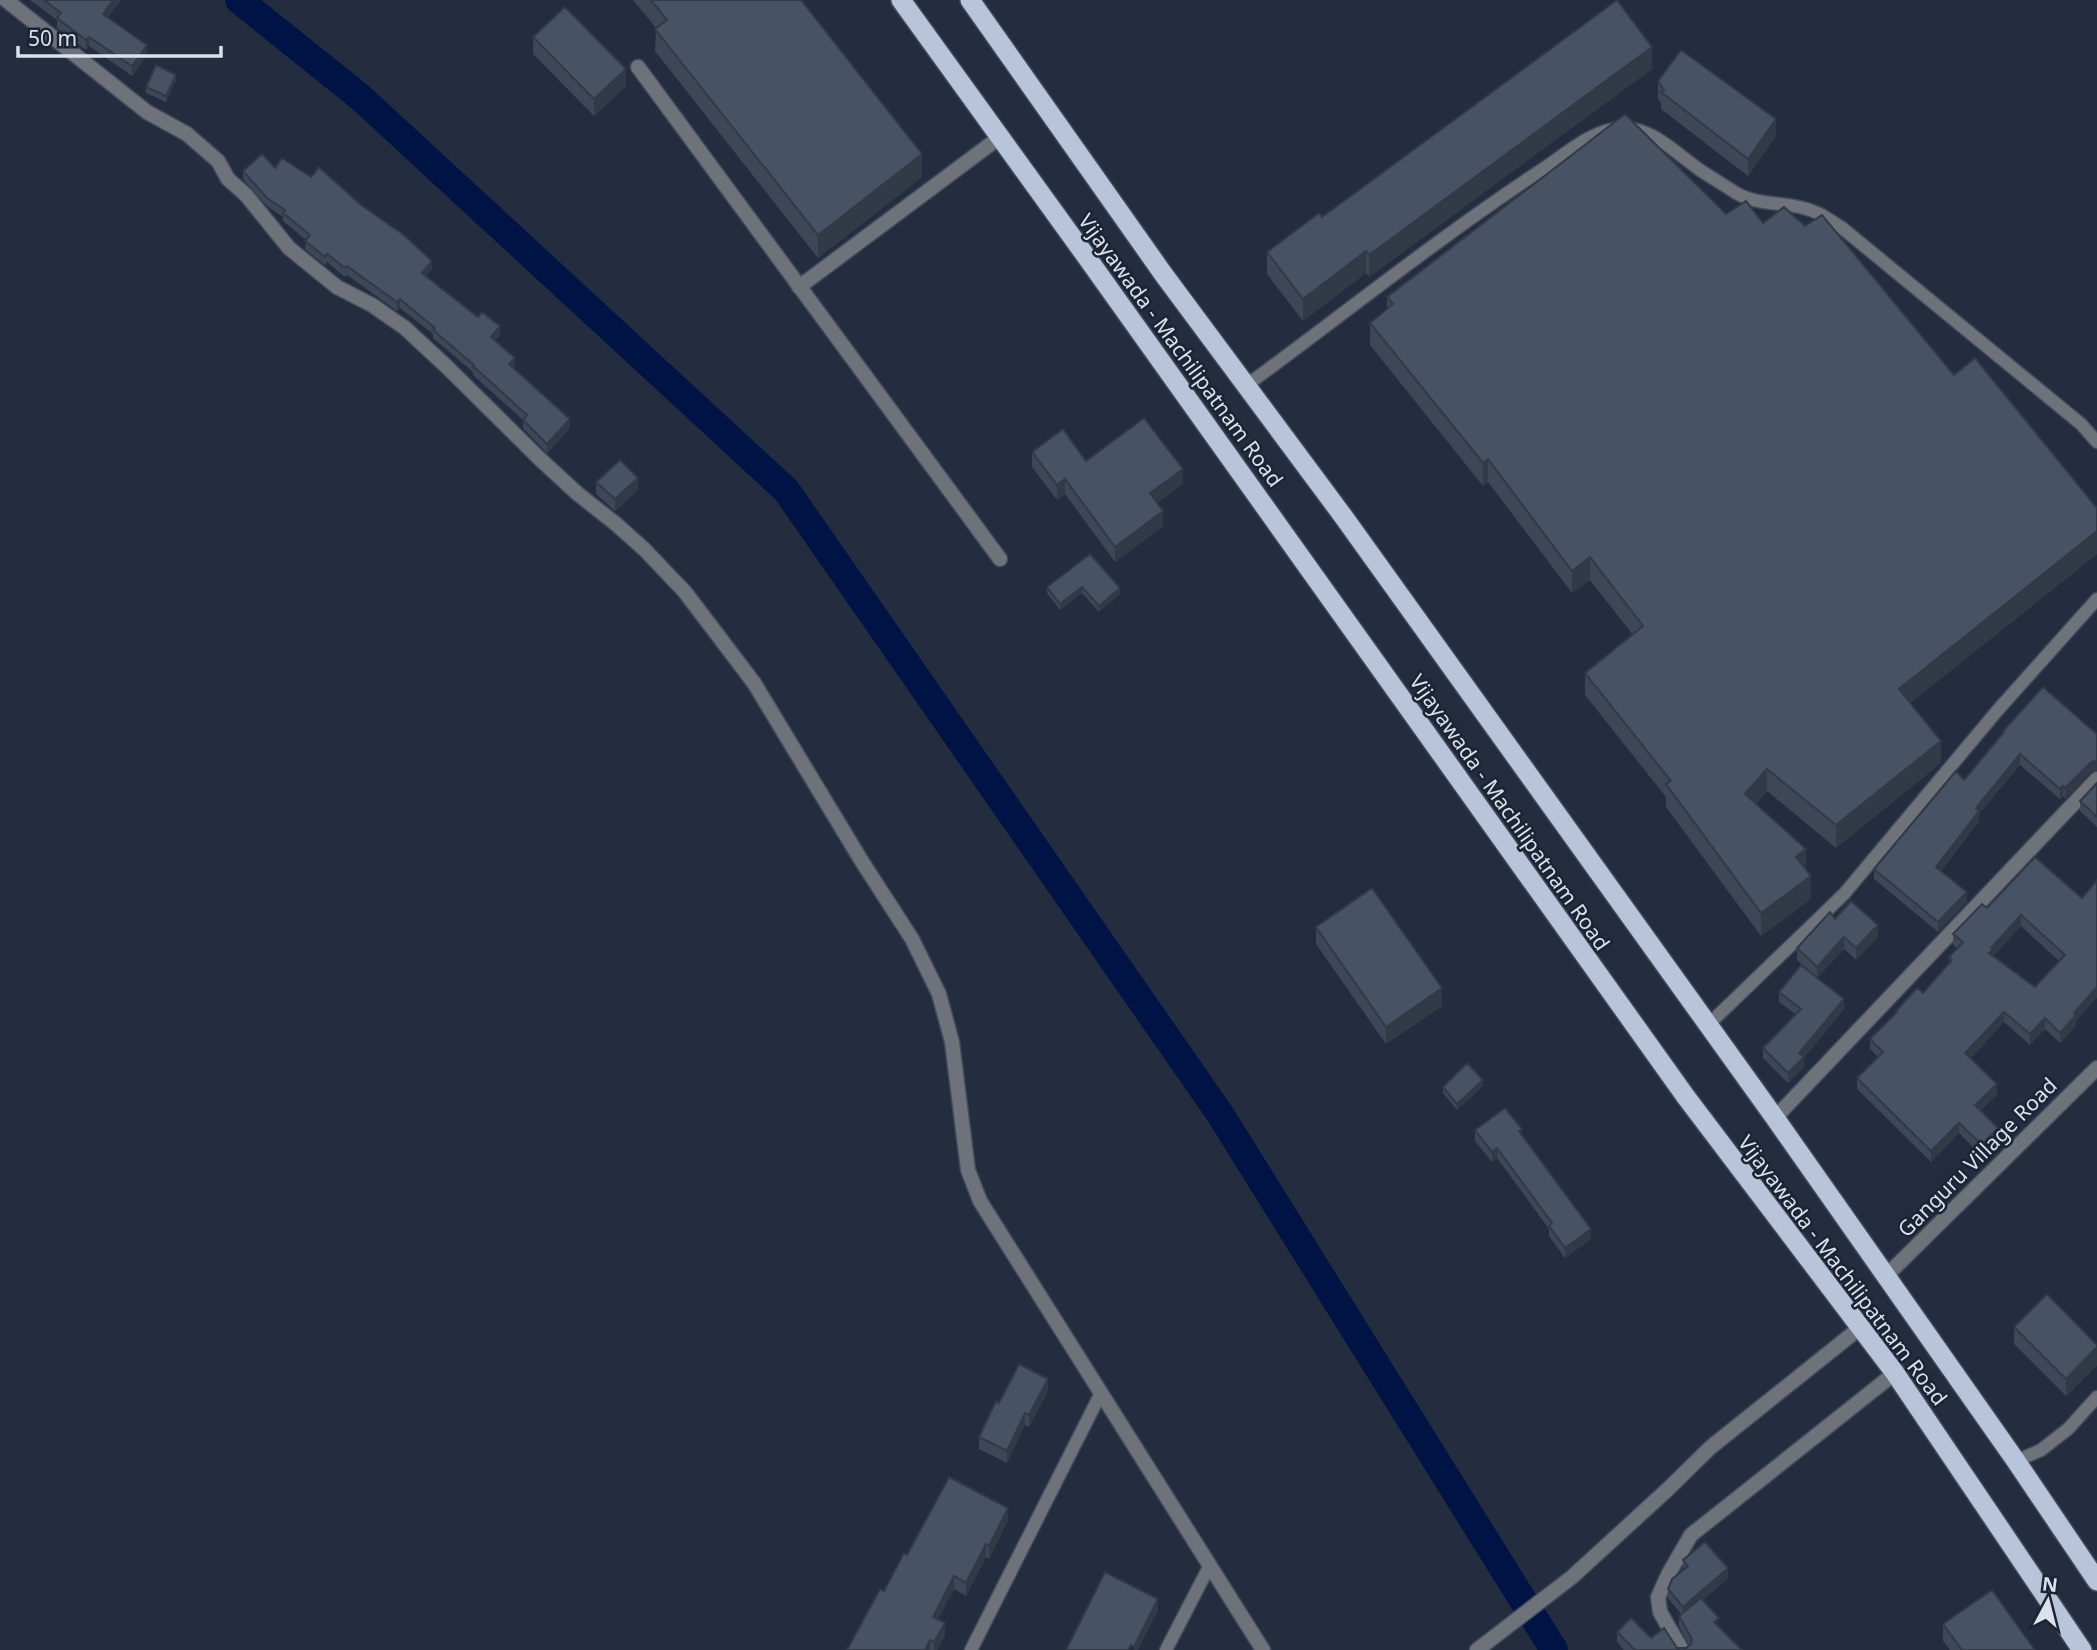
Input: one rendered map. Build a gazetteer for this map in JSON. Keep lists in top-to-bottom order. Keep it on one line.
{"streets":{"highway":["Vijayawada - Machilipatnam Road"],"street":["Ganguru Village Road"]},"crossings":[["Vijayawada - Machilipatnam Road","Ganguru Village Road"]],"scale_bar":"50 m","north":"top"}
